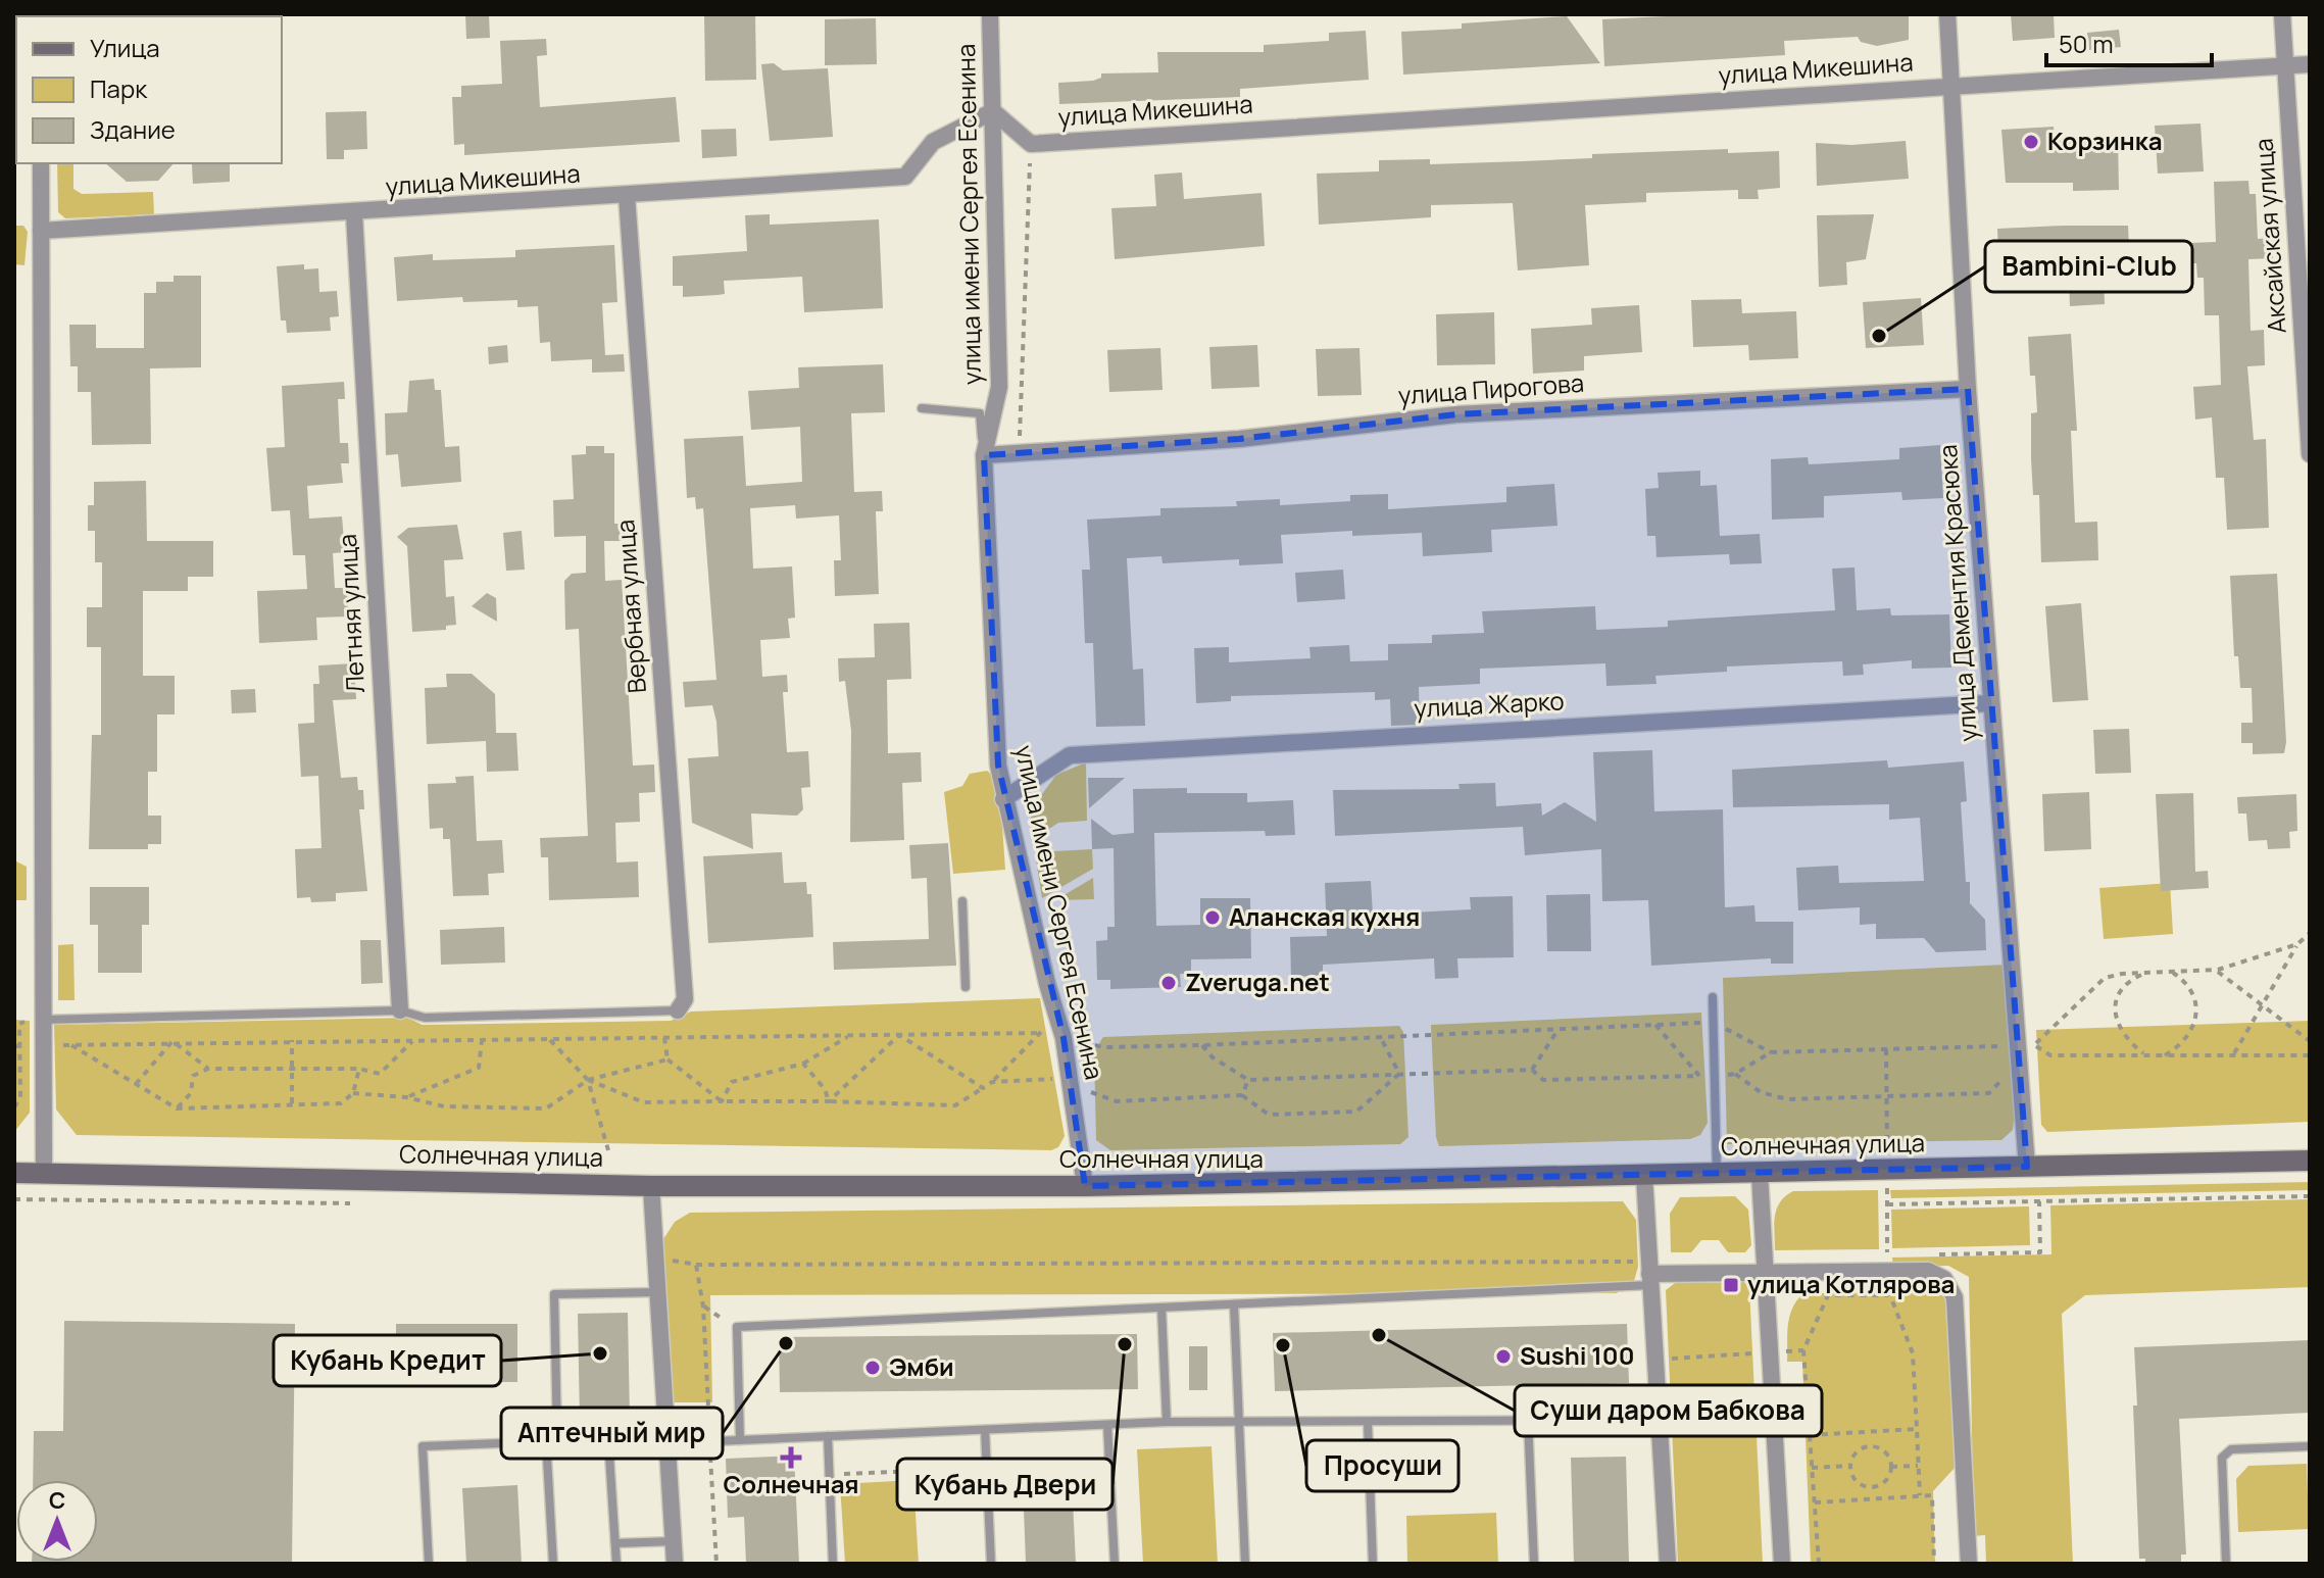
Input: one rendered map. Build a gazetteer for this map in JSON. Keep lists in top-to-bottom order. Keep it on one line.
{"streets":{"main road":["Солнечная улица"],"street":["улица Микешина","улица имени Сергея Есенина","Аксайская улица","улица Пирогова","улица Дементия Красюка","Вербная улица","Летняя улица","улица Жарко"]},"crossings":[["улица Микешина","улица имени Сергея Есенина"],["улица Микешина","Аксайская улица"],["улица Микешина","улица Дементия Красюка"],["улица Микешина","Вербная улица"],["улица Микешина","Летняя улица"],["улица имени Сергея Есенина","улица Пирогова"],["улица имени Сергея Есенина","улица Жарко"],["улица имени Сергея Есенина","Солнечная улица"],["улица Пирогова","улица Дементия Красюка"],["улица Дементия Красюка","улица Жарко"],["улица Дементия Красюка","Солнечная улица"]],"places":{"other":["Корзинка","Bambini-Club","Аланская кухня","Zveruga.net","Суши даром Бабкова","Аптечный мир","Кубань Двери","Просуши","Кубань Кредит","Sushi 100","Эмби"],"transit":["улица Котлярова"],"health":["Солнечная"]},"legend":["Улица","Парк","Здание"],"scale_bar":"50 m","north":"top"}
